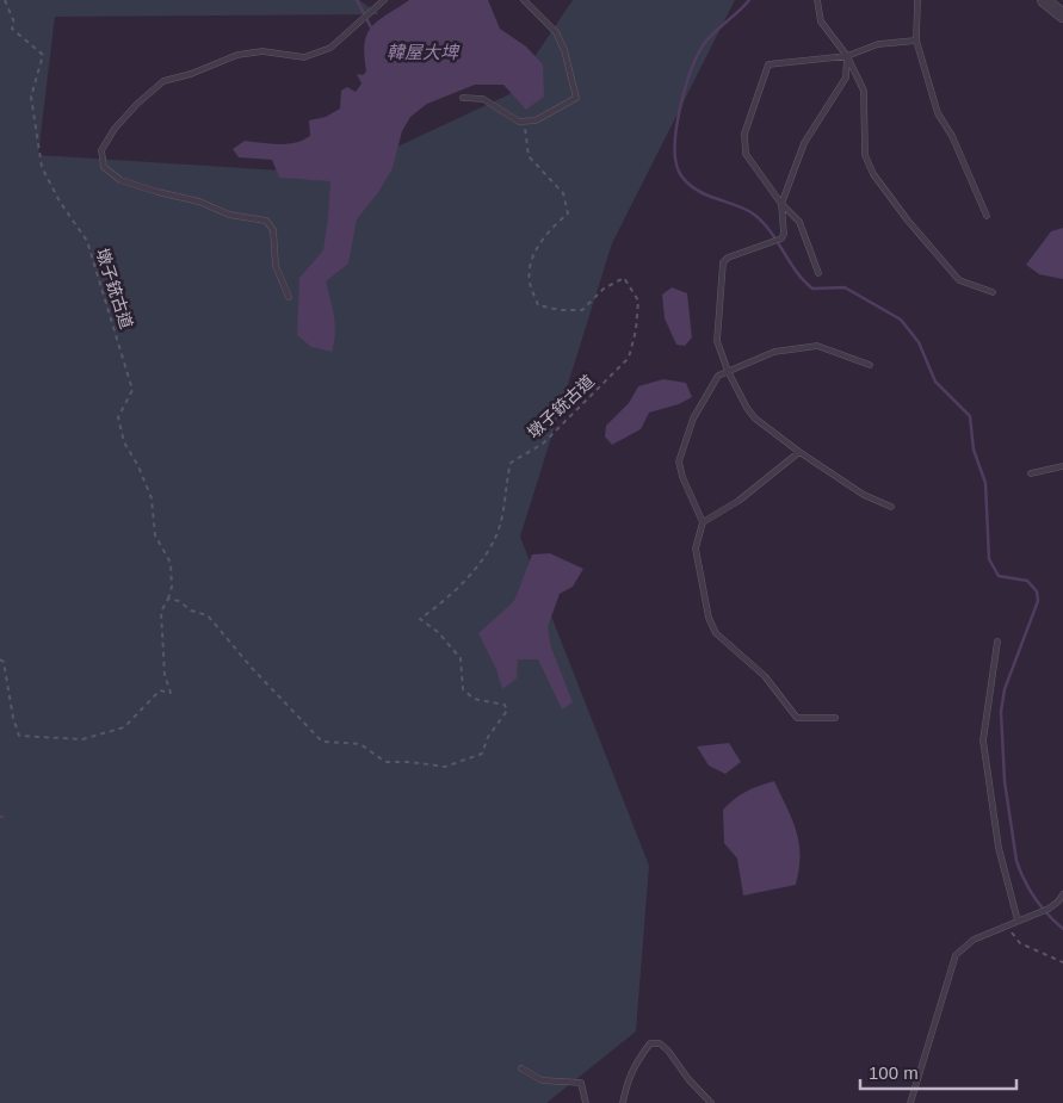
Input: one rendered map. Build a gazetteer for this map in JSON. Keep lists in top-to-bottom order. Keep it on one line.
{"streets":{"path":["墩子銃古道"]},"water":["韓屋大埤"],"scale_bar":"100 m"}
